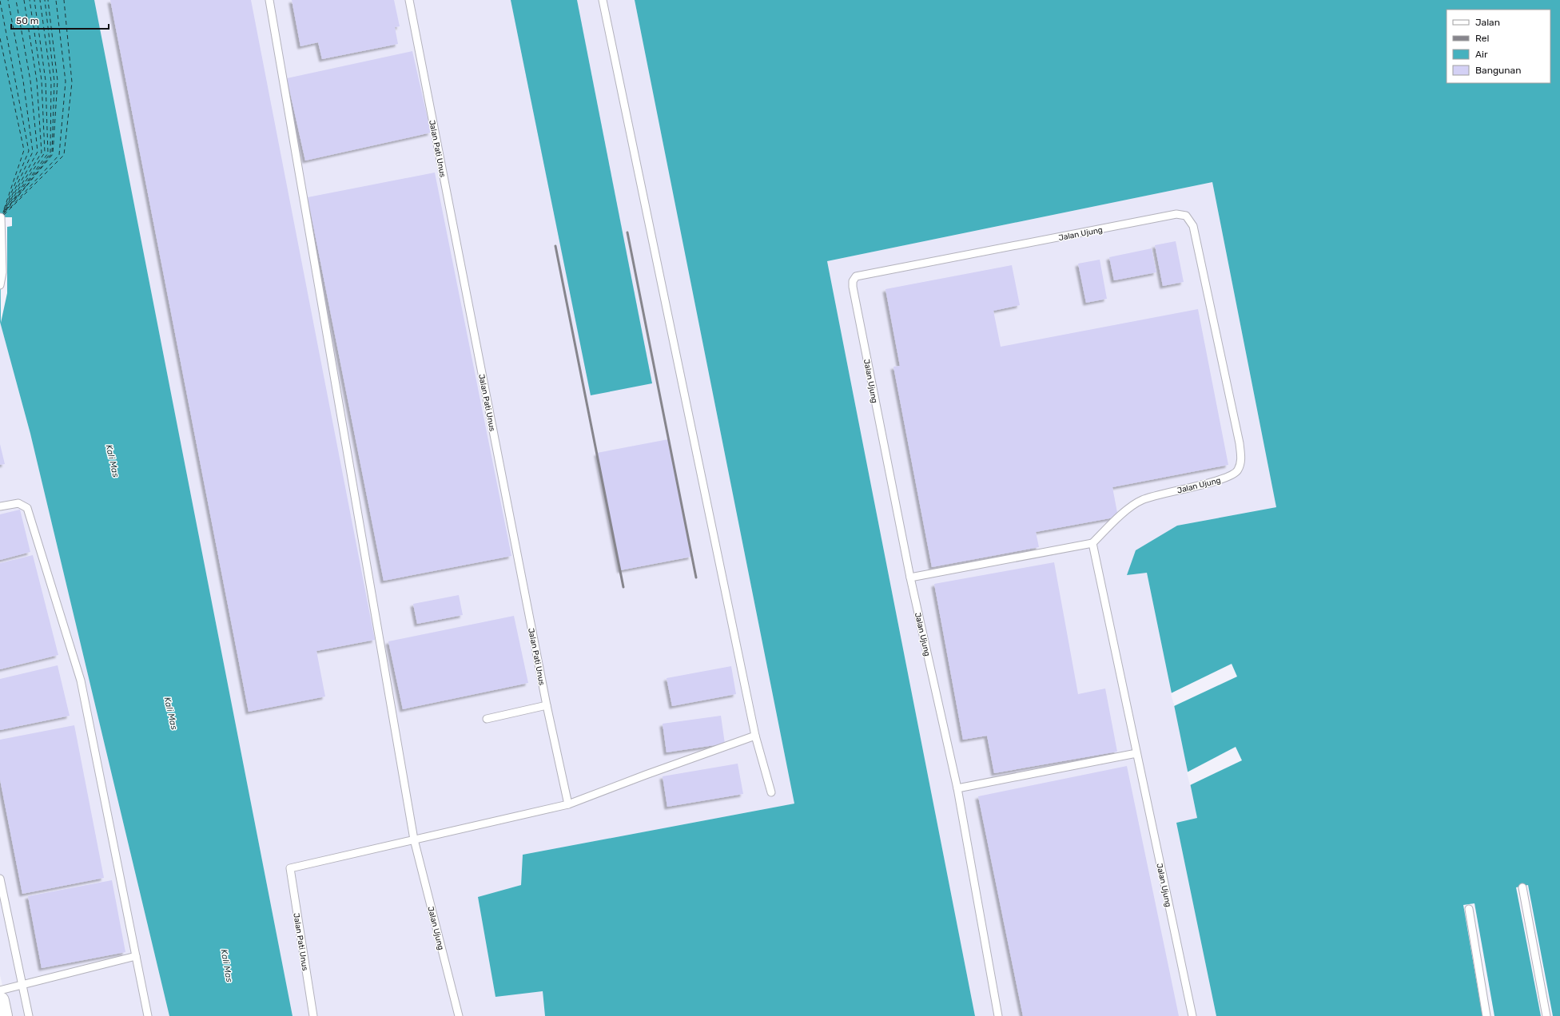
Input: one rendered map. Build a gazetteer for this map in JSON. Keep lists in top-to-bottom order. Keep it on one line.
{"streets":{"lane":["Jalan Pati Unus","Jalan Ujung"]},"crossings":[["Jalan Pati Unus","Jalan Ujung"]],"water":["Kali Mas"],"legend":["Jalan","Rel","Air","Bangunan"],"scale_bar":"50 m"}
